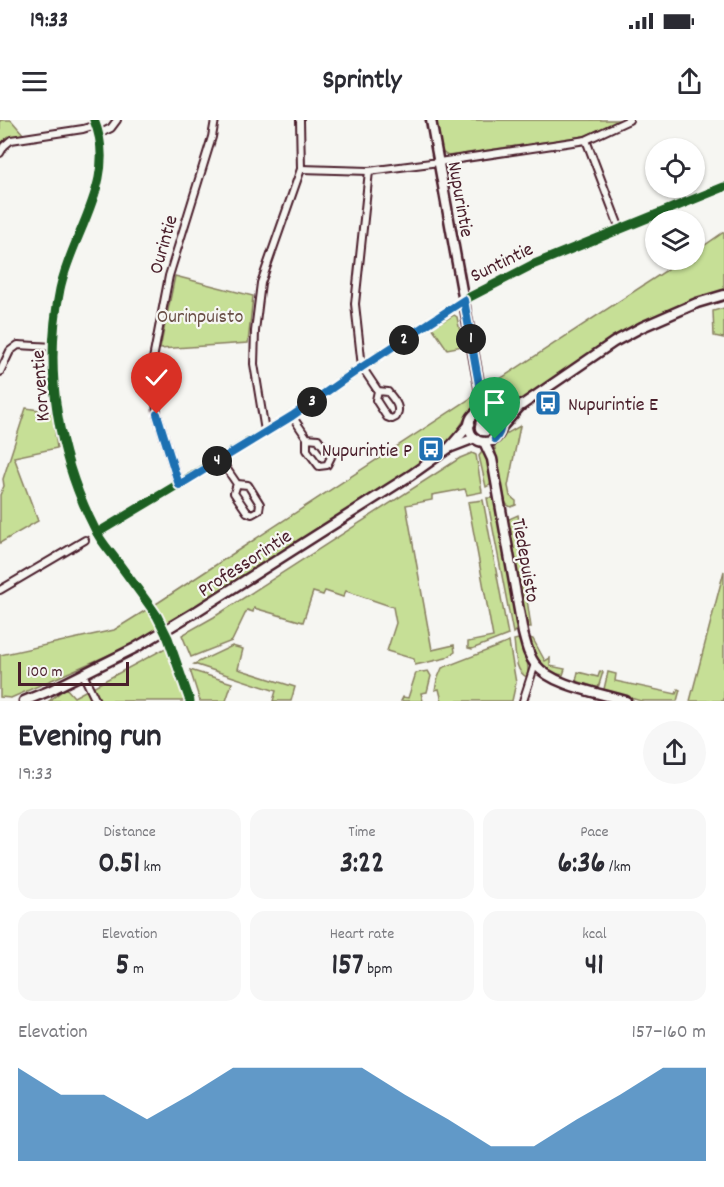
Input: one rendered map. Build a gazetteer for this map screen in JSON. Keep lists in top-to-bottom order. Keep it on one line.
{"streets":{"main road":["Nupurintie","Tiedepuisto","Professorintie"],"street":["Ourintie","Suntintie","Korventie"]},"crossings":[["Nupurintie","Suntintie"],["Nupurintie","Tiedepuisto"],["Nupurintie","Professorintie"],["Ourintie","Suntintie"],["Suntintie","Korventie"],["Korventie","Professorintie"],["Tiedepuisto","Professorintie"]],"parks":["Ourinpuisto"],"places":{"bus stop":["Nupurintie E","Nupurintie P"]},"scale_bar":"100 m","page":{"status":"19:33","header":"Sprintly","pins":["1","2","3","4"],"scale":"100 m","heading":["Evening run","19:33"],"stats":[["Distance","0.51 km"],["Time","3:22"],["Pace","6:36 /km"],["Elevation","5 m"],["Heart rate","157 bpm"],["kcal","41"]],"chart":["Elevation","157–160 m"]}}
